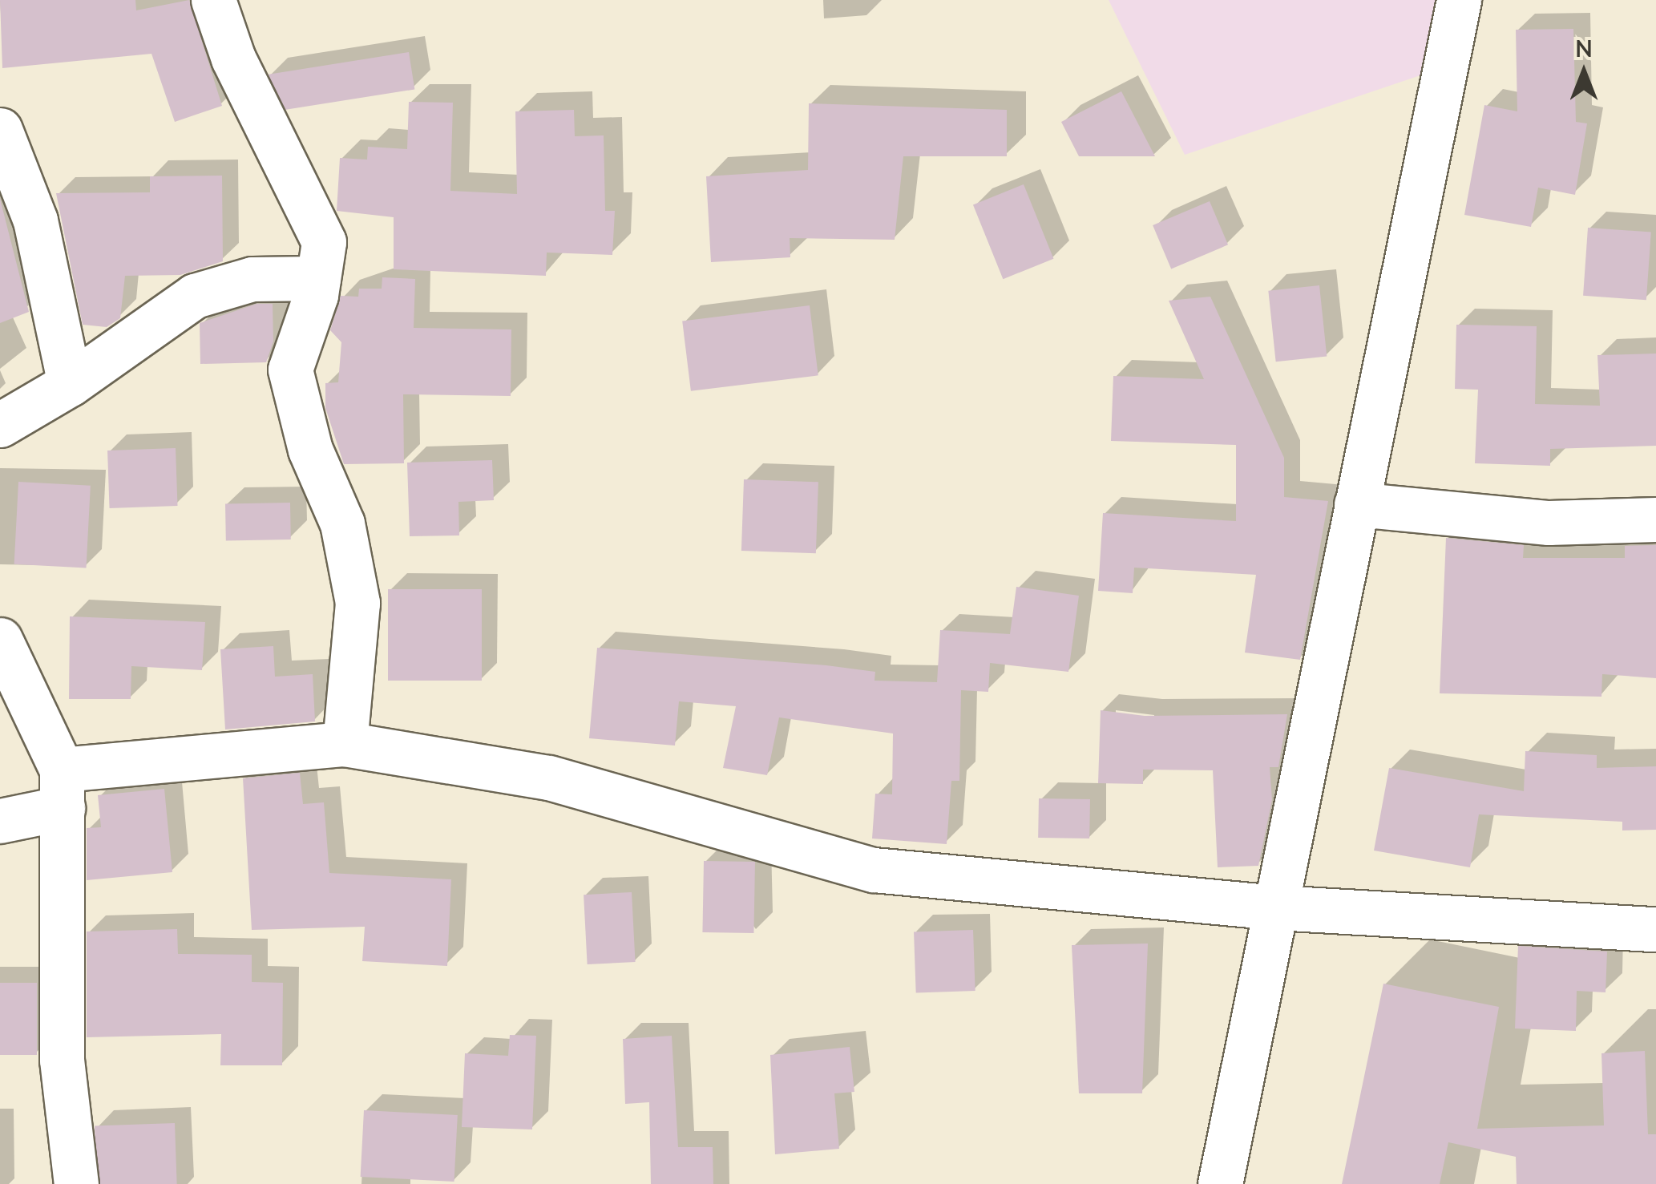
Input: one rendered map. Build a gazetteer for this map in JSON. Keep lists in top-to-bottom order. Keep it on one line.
{"north":"top"}
